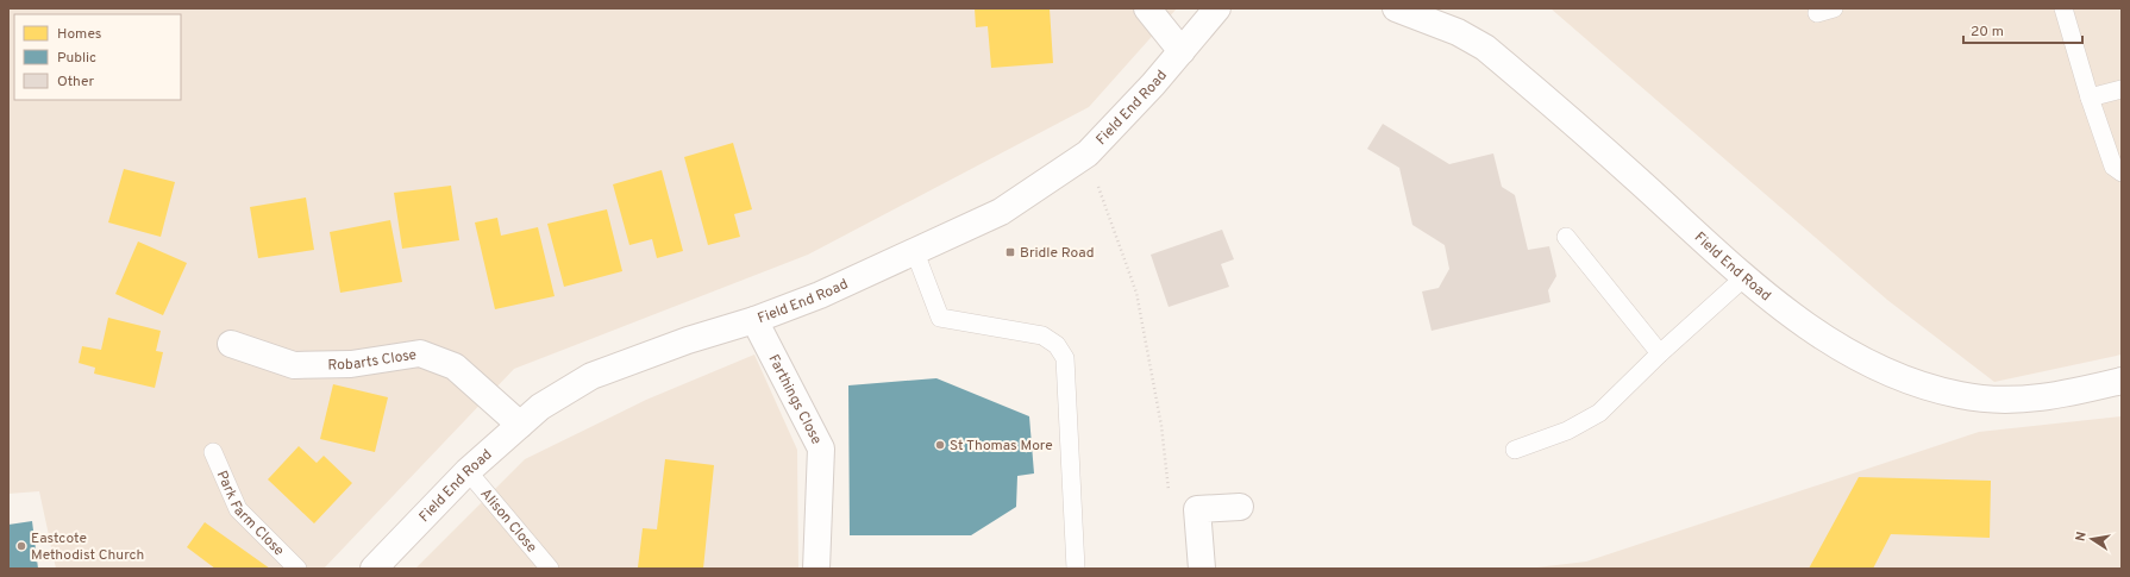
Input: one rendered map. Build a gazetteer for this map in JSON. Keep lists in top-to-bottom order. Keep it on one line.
{"streets":{"street":["Field End Road","Robarts Close","Farthings Close"],"lane":["Park Farm Close","Alison Close"]},"crossings":[["Field End Road","Robarts Close"],["Field End Road","Farthings Close"],["Field End Road","Alison Close"]],"places":{"transit":["Bridle Road"],"other":["St Thomas More","Eastcote Methodist Church"]},"legend":["Homes","Public","Other"],"scale_bar":"20 m","north":"left"}
